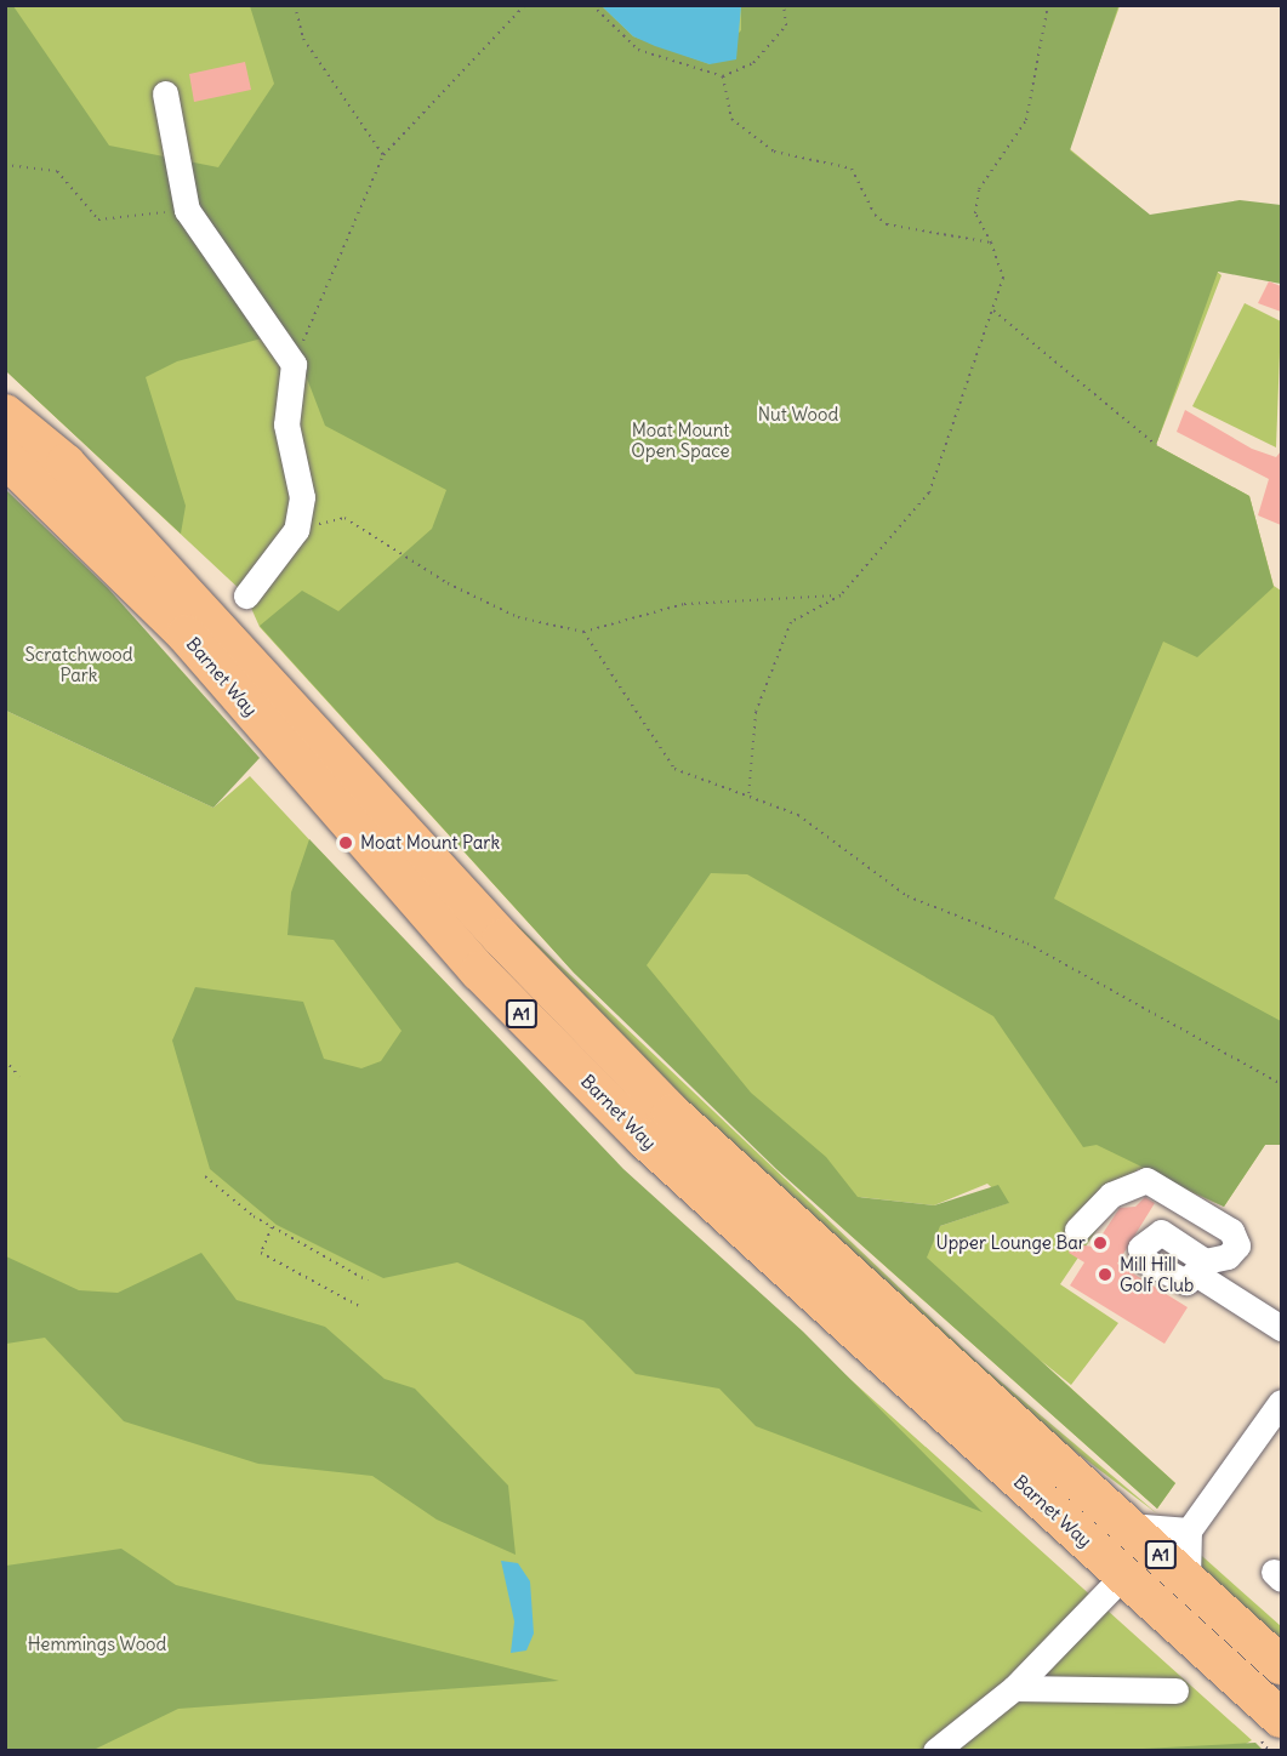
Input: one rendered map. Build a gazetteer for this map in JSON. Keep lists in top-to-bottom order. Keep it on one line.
{"streets":{"highway":["Barnet Way","A1"]},"parks":["Nut Wood","Moat Mount Open Space","Scratchwood Park","Hemmings Wood"],"places":["Moat Mount Park","Upper Lounge Bar","Mill Hill Golf Club"]}
